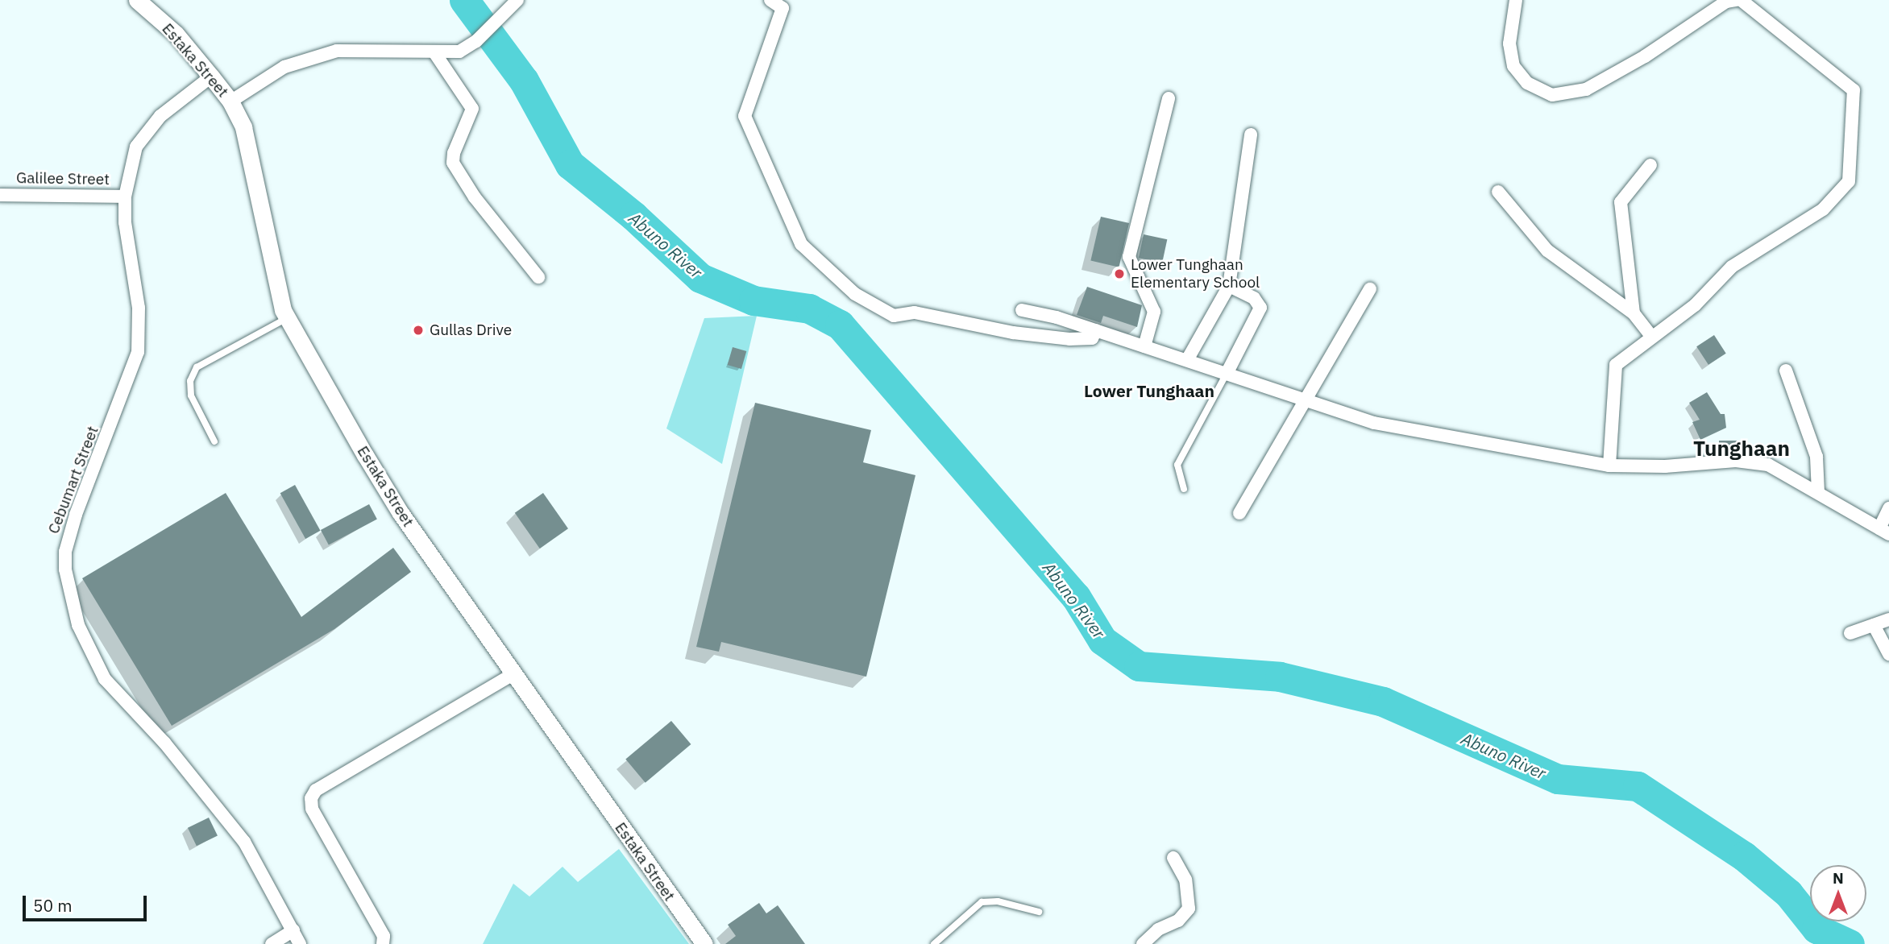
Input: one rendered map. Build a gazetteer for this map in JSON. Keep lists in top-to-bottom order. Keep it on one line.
{"streets":{"street":["Estaka Street","Galilee Street","Cebumart Street"]},"crossings":[["Estaka Street","Cebumart Street"],["Galilee Street","Cebumart Street"]],"districts":["Lower Tunghaan","Tunghaan"],"water":["Abuno River"],"places":["Lower Tunghaan Elementary School","Gullas Drive"],"scale_bar":"50 m","north":"top"}
